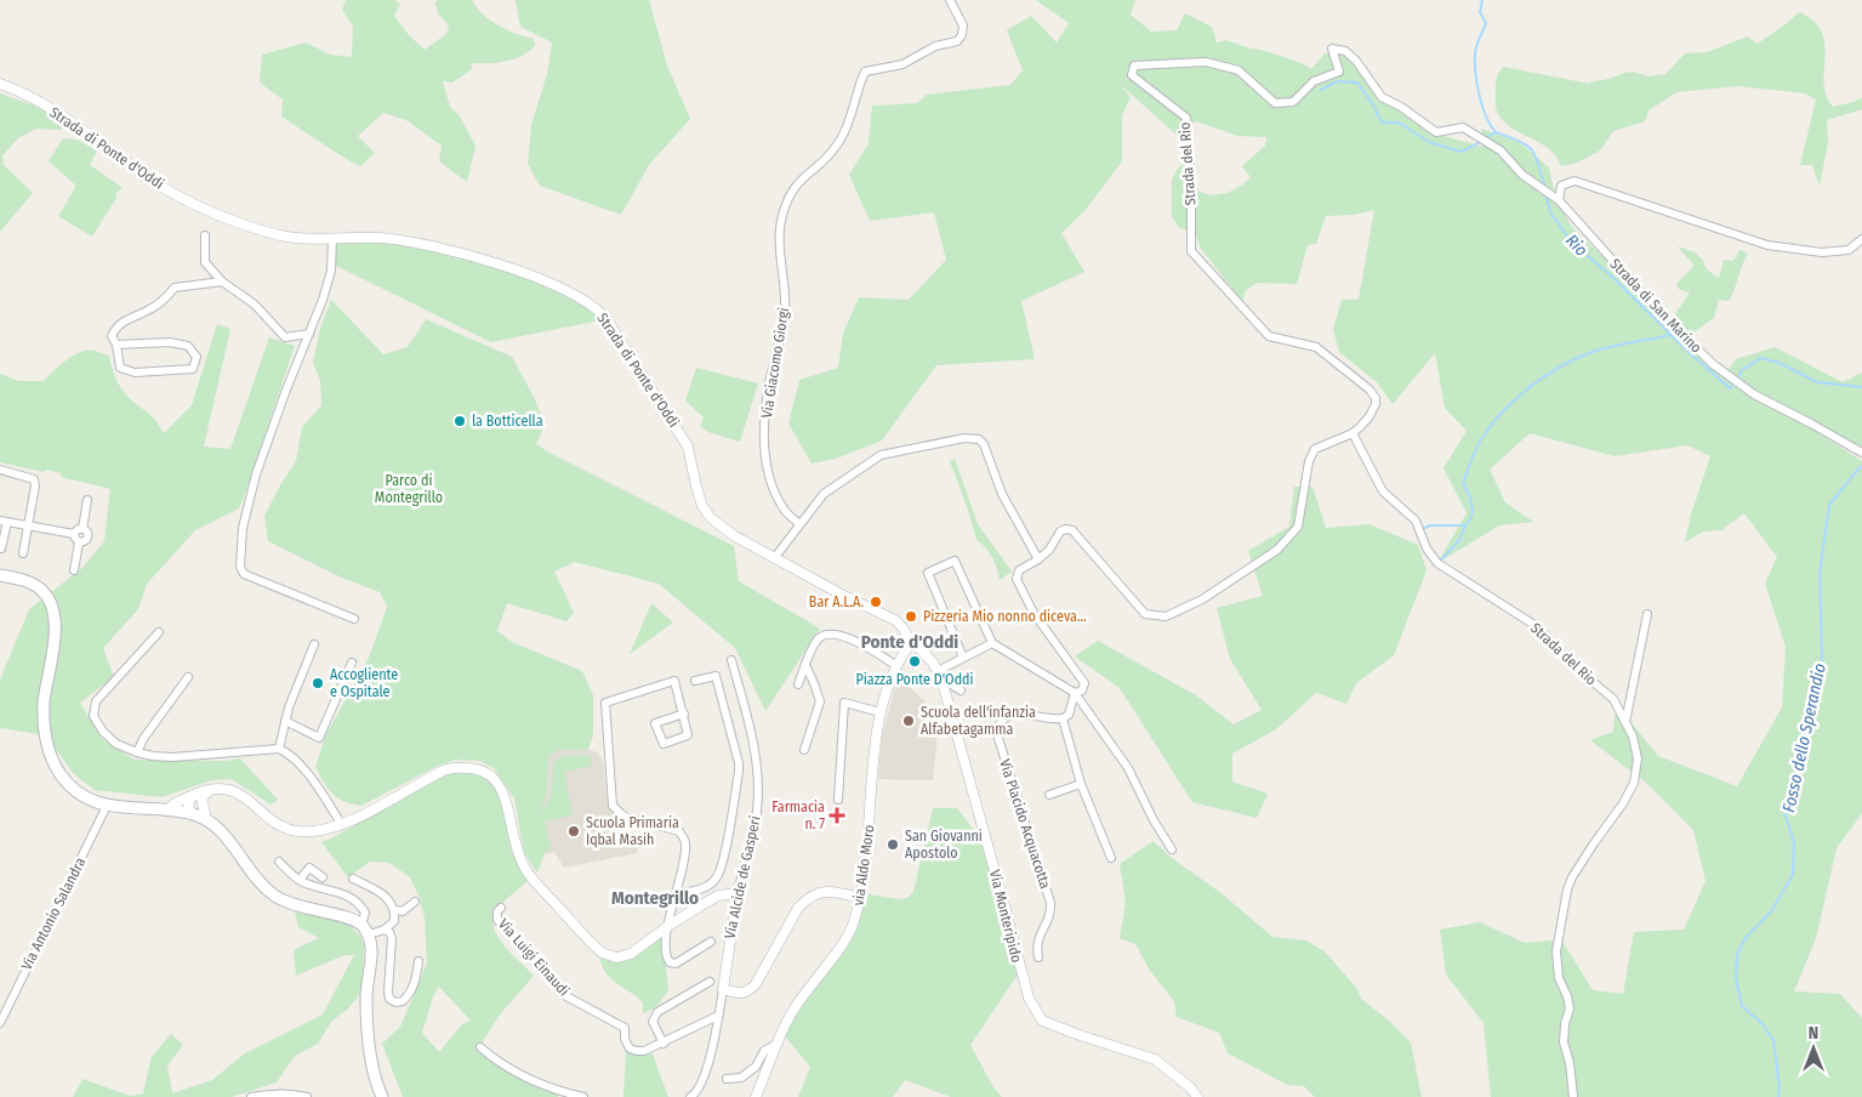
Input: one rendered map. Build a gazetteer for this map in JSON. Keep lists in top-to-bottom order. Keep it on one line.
{"streets":{"street":["Strada di Ponte d'Oddi","Strada del Rio","Strada di San Marino","Via Giacomo Giorgi","Via Placido Acquacotta","via Aldo Moro","Via Alcide de Gasperi","Via Antonio Salandra","Via Monteripido","Via Luigi Einaudi"]},"crossings":[["Strada di Ponte d'Oddi","via Aldo Moro"],["Strada di Ponte d'Oddi","Via Monteripido"],["Strada del Rio","Strada di San Marino"],["via Aldo Moro","Via Monteripido"]],"districts":["Ponte d'Oddi","Montegrillo"],"water":["Rio","Fosso dello Sperandio"],"parks":["Parco di Montegrillo"],"places":{"other":["la Botticella","Bar A.L.A.","Pizzeria Mio nonno diceva...","Piazza Ponte D'Oddi","Accogliente e Ospitale","Scuola dell'infanzia Alfabetagamma","Scuola Primaria Iqbal Masih","San Giovanni Apostolo"],"health":["Farmacia n. 7"]},"north":"top"}
